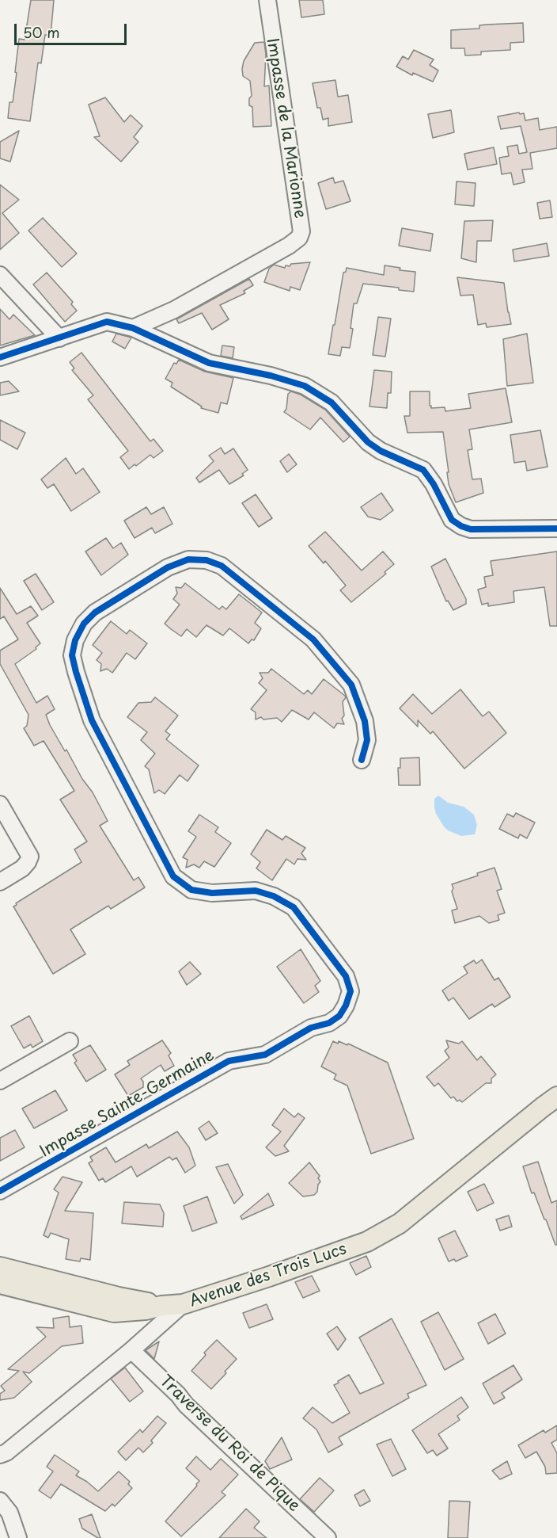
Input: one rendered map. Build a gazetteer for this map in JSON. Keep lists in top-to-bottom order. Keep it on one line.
{"streets":{"main road":["Avenue des Trois Lucs"],"street":["Impasse de la Marionne","Impasse Sainte-Germaine","Traverse du Roi de Pique"]},"crossings":[["Avenue des Trois Lucs","Traverse du Roi de Pique"]],"scale_bar":"50 m"}
